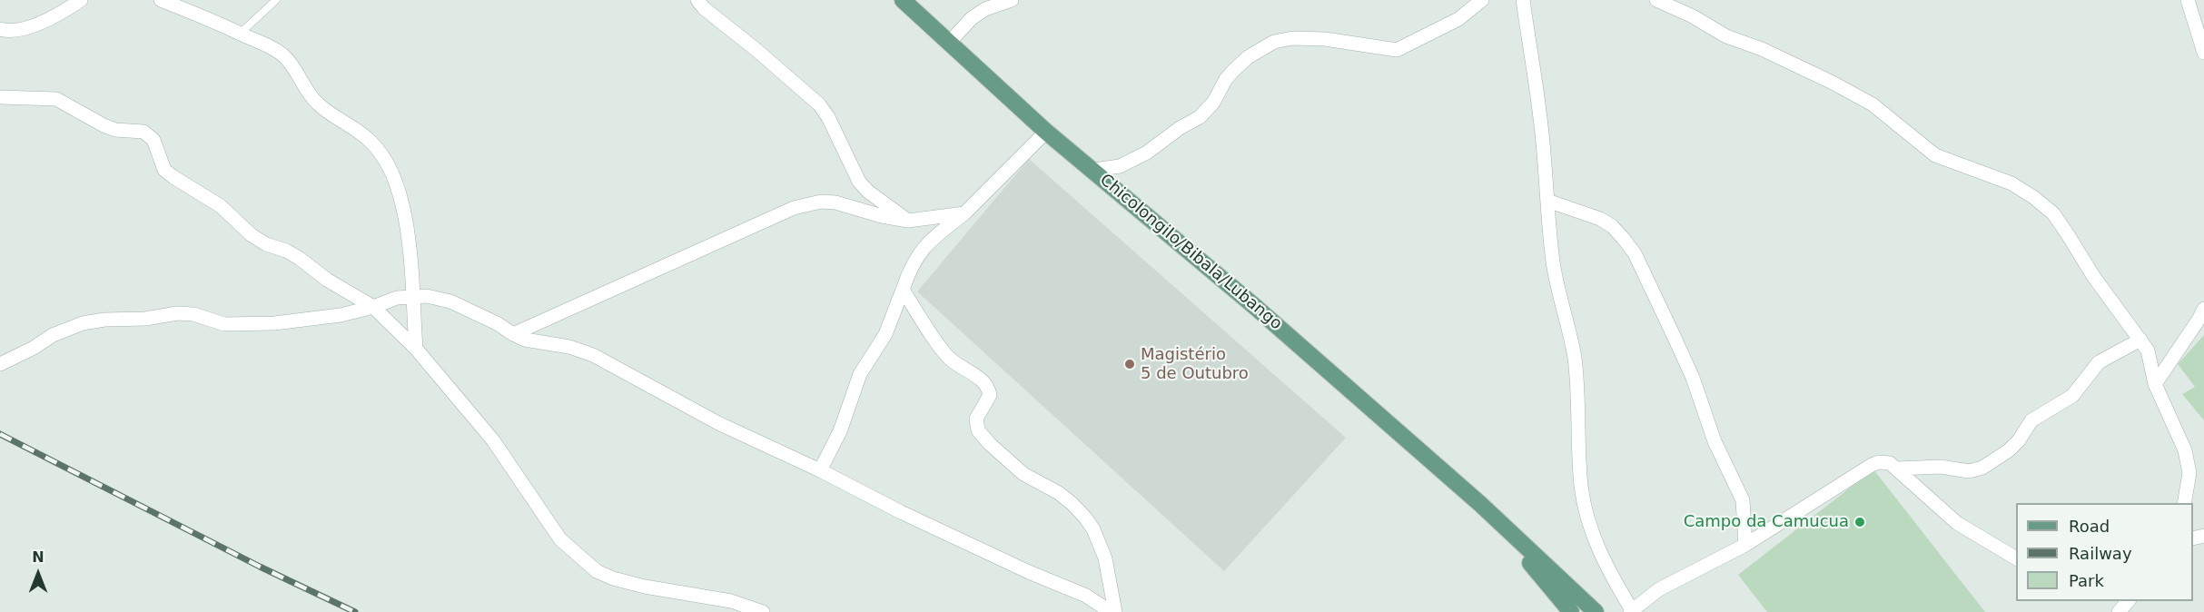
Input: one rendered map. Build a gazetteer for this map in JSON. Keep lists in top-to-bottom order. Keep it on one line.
{"streets":{"main road":["Chicolongilo/Bibala/Lubango"]},"places":["Magistério 5 de Outubro","Campo da Camucua"],"legend":["Road","Railway","Park"],"north":"top"}
